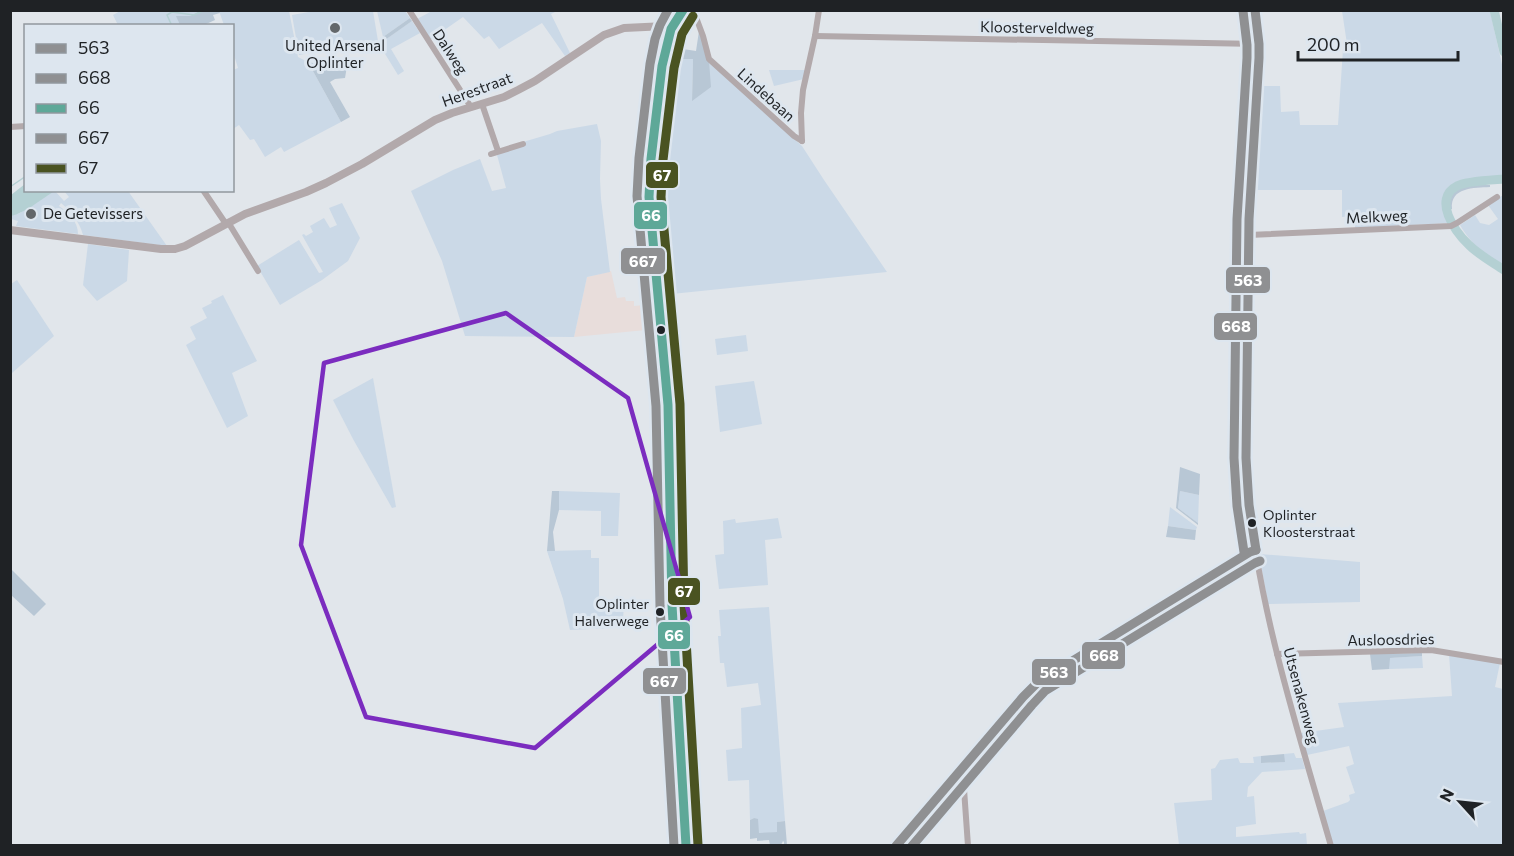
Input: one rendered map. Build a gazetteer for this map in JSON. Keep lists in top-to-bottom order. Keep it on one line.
{"streets":{"street":["Kloosterveldweg","Dalweg","Herestraat","Lindebaan","Melkweg","Ausloosdries","Utsenakenweg"]},"crossings":[["Kloosterveldweg","Lindebaan"],["Kloosterveldweg","Utsenakenweg"],["Dalweg","Herestraat"],["Melkweg","Utsenakenweg"],["Ausloosdries","Utsenakenweg"]],"places":["United Arsenal Oplinter","De Getevissers","Oplinter Kloosterstraat","Oplinter Halverwege"],"lines":["transit line 563","transit line 66","transit line 667","transit line 668","transit line 67"],"legend":["563","668","66","667","67"],"scale_bar":"200 m","north":"top left"}
